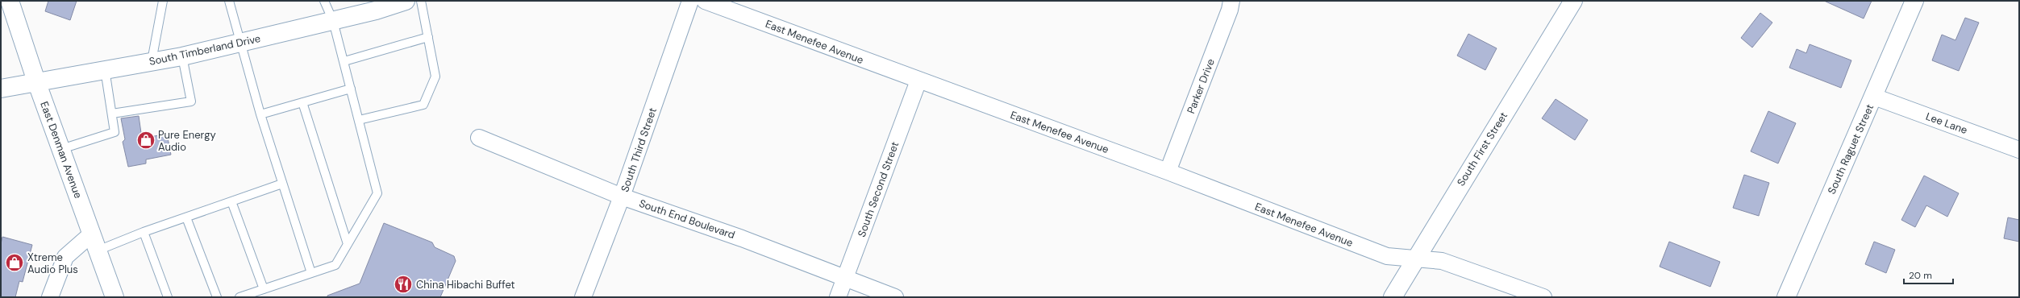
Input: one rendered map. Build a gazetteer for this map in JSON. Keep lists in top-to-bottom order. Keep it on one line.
{"streets":{"main road":["South Timberland Drive","South First Street","South Raguet Street","East Denman Avenue"],"street":["East Menefee Avenue","Parker Drive","Lee Lane","South Third Street","South Second Street","South End Boulevard"]},"crossings":[["East Menefee Avenue","Parker Drive"],["East Menefee Avenue","South First Street"],["East Menefee Avenue","South Second Street"],["South Timberland Drive","East Denman Avenue"],["Lee Lane","South Raguet Street"],["South Third Street","South End Boulevard"],["South Second Street","South End Boulevard"]],"places":{"shop":["Pure Energy Audio","Xtreme Audio Plus"],"restaurant":["China Hibachi Buffet"]},"scale_bar":"20 m"}
